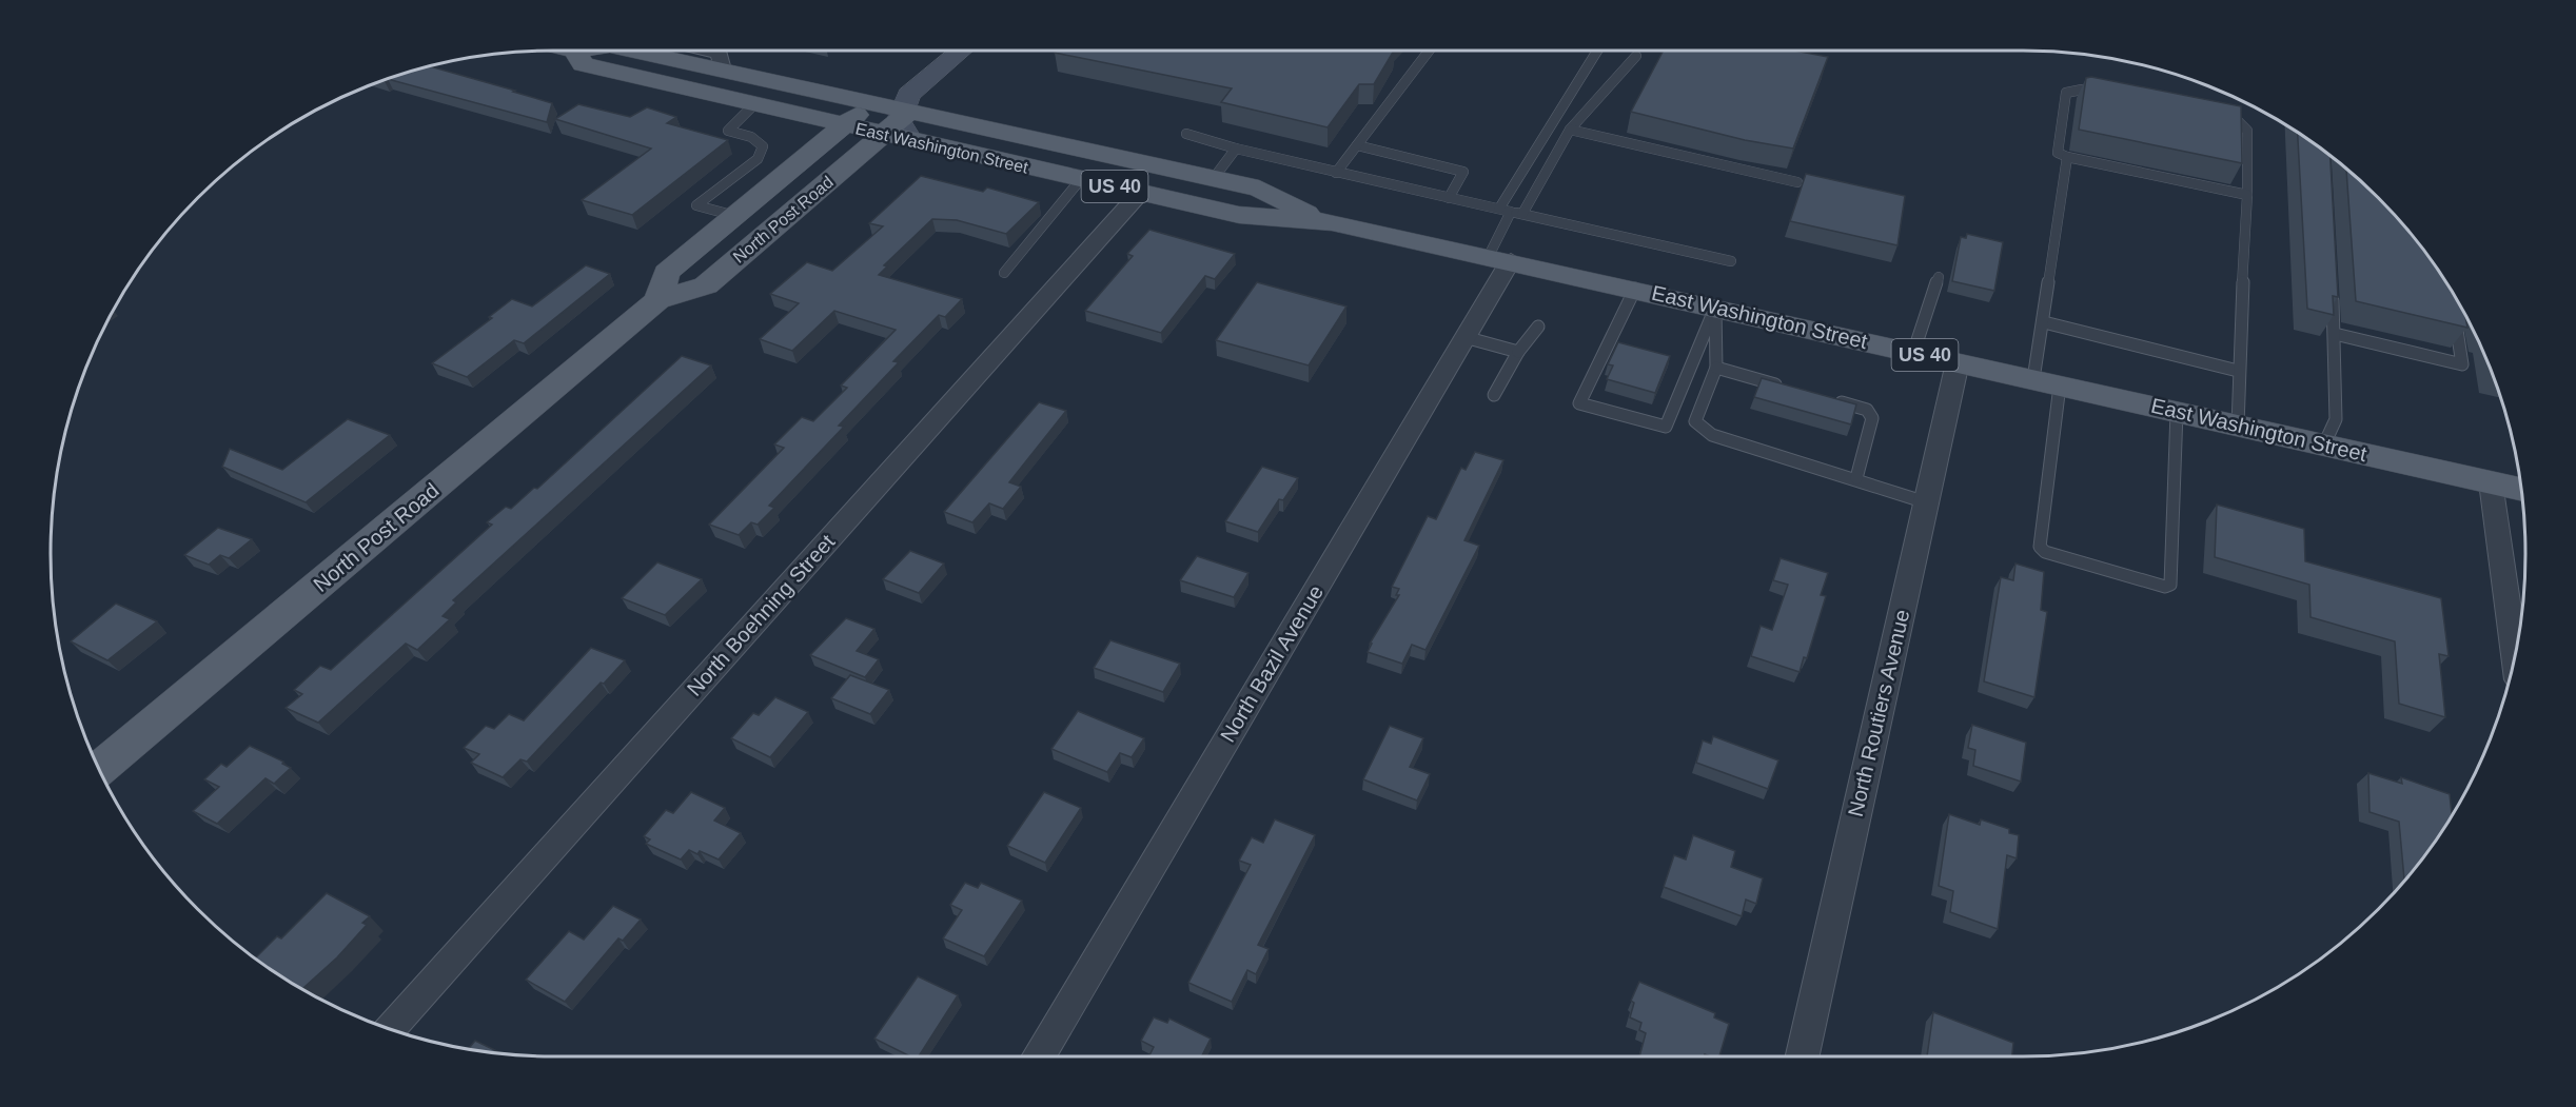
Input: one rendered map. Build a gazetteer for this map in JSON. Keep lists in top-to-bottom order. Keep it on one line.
{"streets":{"main road":["East Washington Street","US 40","North Post Road"],"street":["North Boehning Street","North Bazil Avenue","North Routiers Avenue"]},"crossings":[["East Washington Street","North Post Road"],["East Washington Street","North Boehning Street"],["East Washington Street","North Bazil Avenue"],["East Washington Street","North Routiers Avenue"]]}
